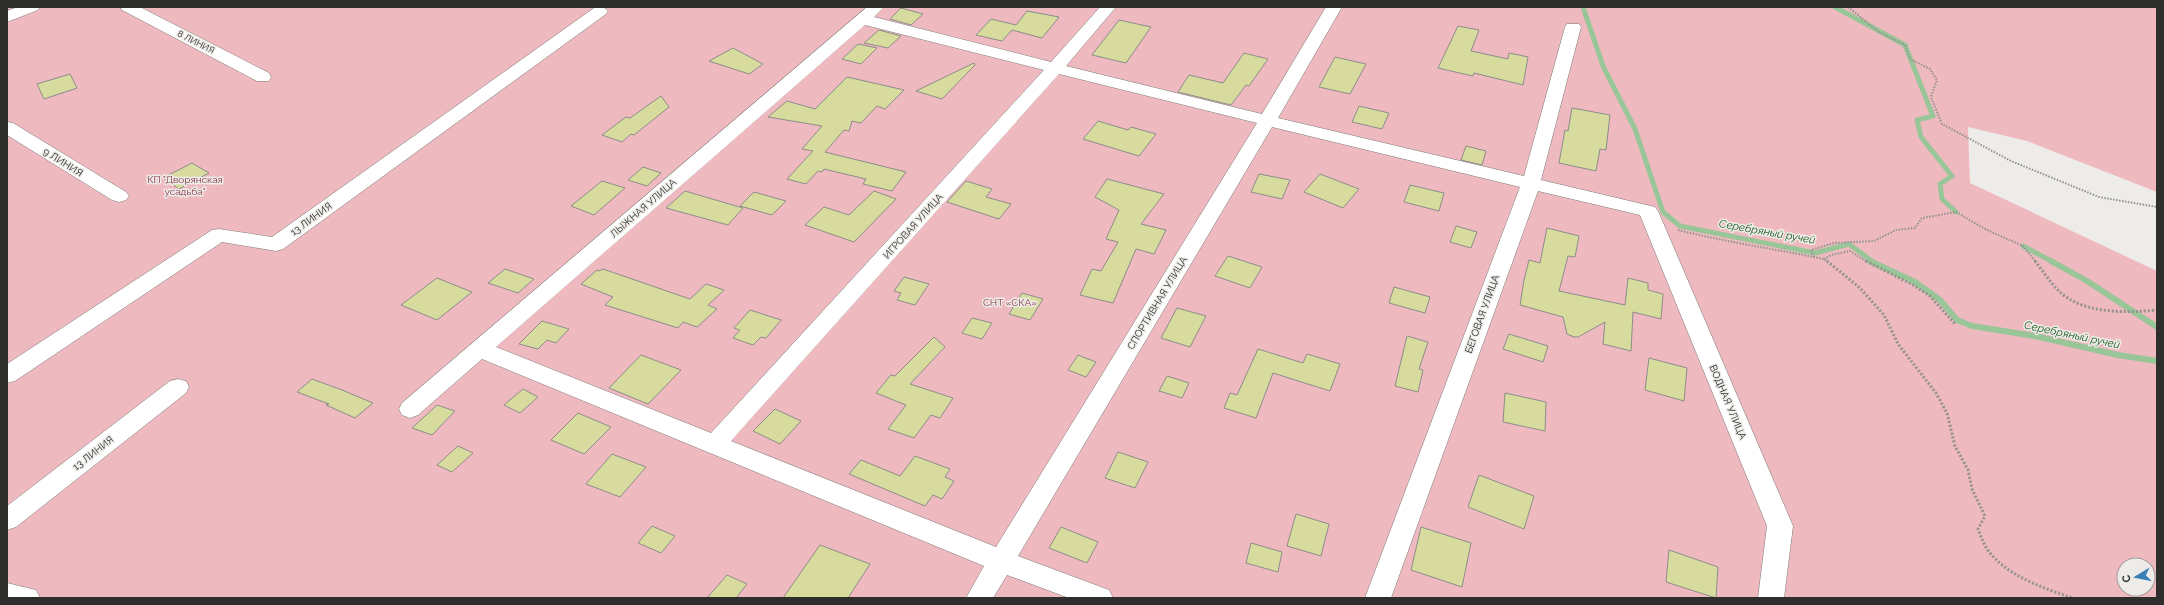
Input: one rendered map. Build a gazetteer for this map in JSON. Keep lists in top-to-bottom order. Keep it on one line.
{"streets":{"street":["8 ЛИНИЯ","9 ЛИНИЯ","ЛЫЖНАЯ УЛИЦА","13 ЛИНИЯ","ИГРОВАЯ УЛИЦА","СПОРТИВНАЯ УЛИЦА","БЕГОВАЯ УЛИЦА","ВОДНАЯ УЛИЦА"]},"water":["Серебряный ручей"],"parks":["КП \"Дворянская усадьба\"","СНТ «СКА»"],"north":"left"}
